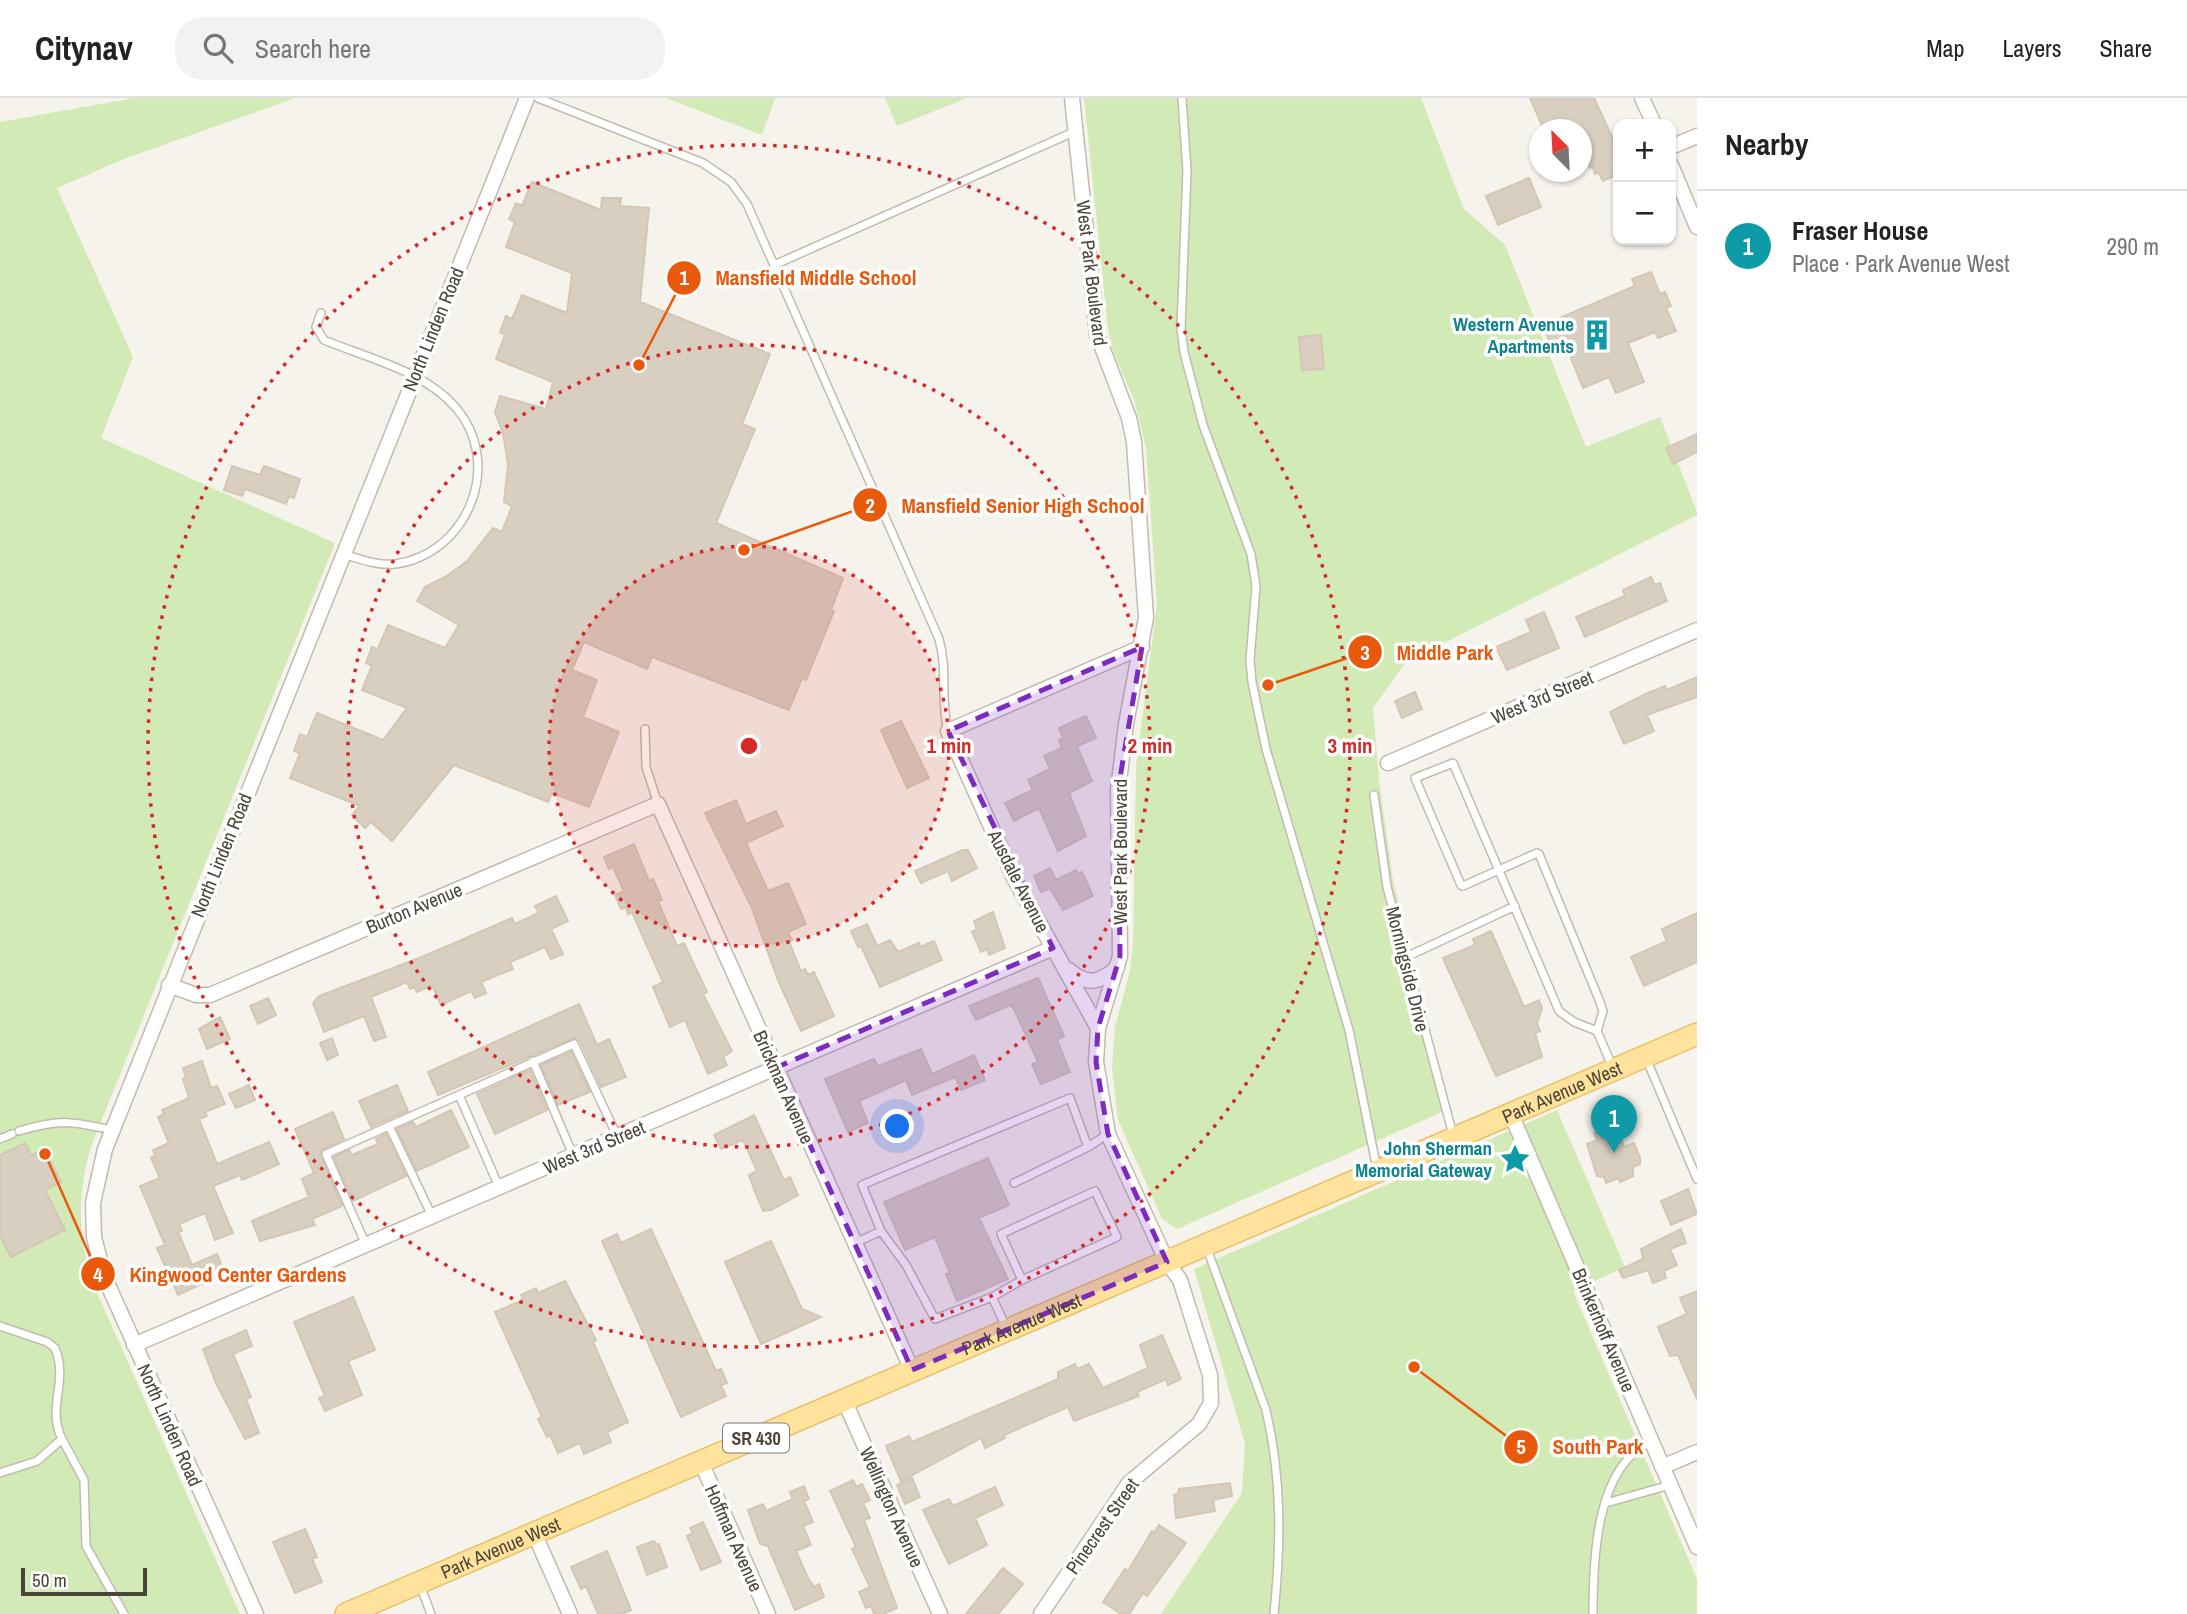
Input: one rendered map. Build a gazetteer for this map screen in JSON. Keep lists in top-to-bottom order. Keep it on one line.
{"streets":{"main road":["Park Avenue West","SR 430"],"street":["West Park Boulevard","North Linden Road","West 3rd Street","Ausdale Avenue","Burton Avenue","Brickman Avenue","Brinkerhoff Avenue","Wellington Avenue","Pinecrest Street","Hoffman Avenue"],"lane":["Morningside Drive"]},"crossings":[["West Park Boulevard","Ausdale Avenue"],["West Park Boulevard","Park Avenue West"],["West Park Boulevard","Pinecrest Street"],["North Linden Road","West 3rd Street"],["North Linden Road","Burton Avenue"],["West 3rd Street","Ausdale Avenue"],["West 3rd Street","Brickman Avenue"],["Burton Avenue","Brickman Avenue"],["Morningside Drive","Park Avenue West"],["Brickman Avenue","Park Avenue West"],["Park Avenue West","Brinkerhoff Avenue"],["Park Avenue West","Wellington Avenue"],["Park Avenue West","Pinecrest Street"],["Park Avenue West","Hoffman Avenue"]],"places":{"building":["Western Avenue Apartments"],"other":["Mansfield Middle School","Mansfield Senior High School","Middle Park","Kingwood Center Gardens","South Park"],"place":["John Sherman Memorial Gateway"]},"scale_bar":"50 m","north":"top left","page":{"header":"Citynav","search":"Search here","nav":["Map","Layers","Share"],"heading":"Nearby","map_buttons":["+","−"],"list":[{"mark":"1","name":"Fraser House","note":"Place · Park Avenue West","value":"290 m"}],"pins":"1","scale":"50 m"},"rings":["1 min","2 min","3 min"]}
